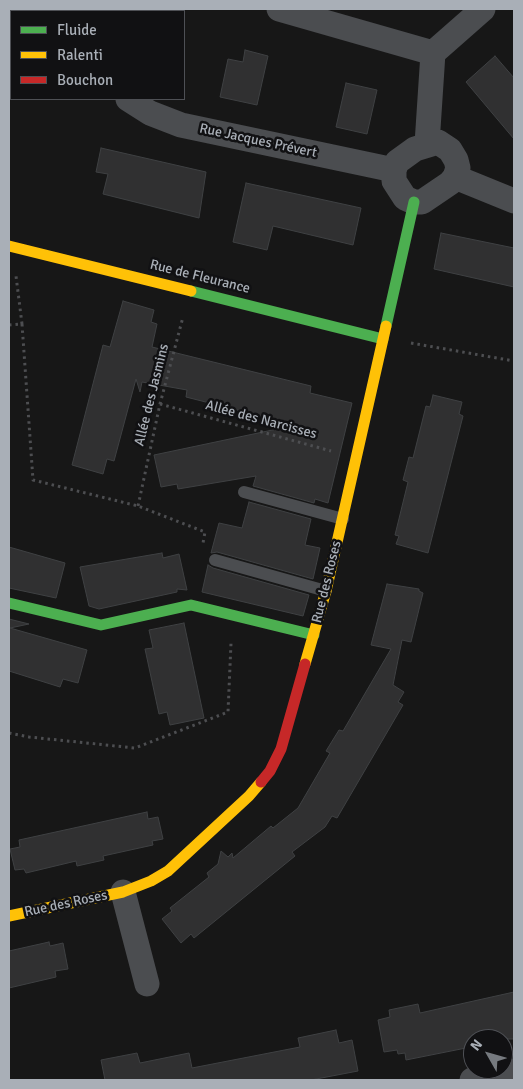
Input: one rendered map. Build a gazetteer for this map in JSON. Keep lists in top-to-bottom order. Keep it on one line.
{"streets":{"street":["Rue Jacques Prévert","Rue de Fleurance","Rue des Roses"],"path":["Allée des Jasmins","Allée des Narcisses"]},"crossings":[["Rue Jacques Prévert","Rue des Roses"],["Rue de Fleurance","Allée des Jasmins"],["Rue de Fleurance","Rue des Roses"],["Allée des Jasmins","Allée des Narcisses"],["Allée des Narcisses","Rue des Roses"]],"legend":["Fluide","Ralenti","Bouchon"],"north":"top left"}
